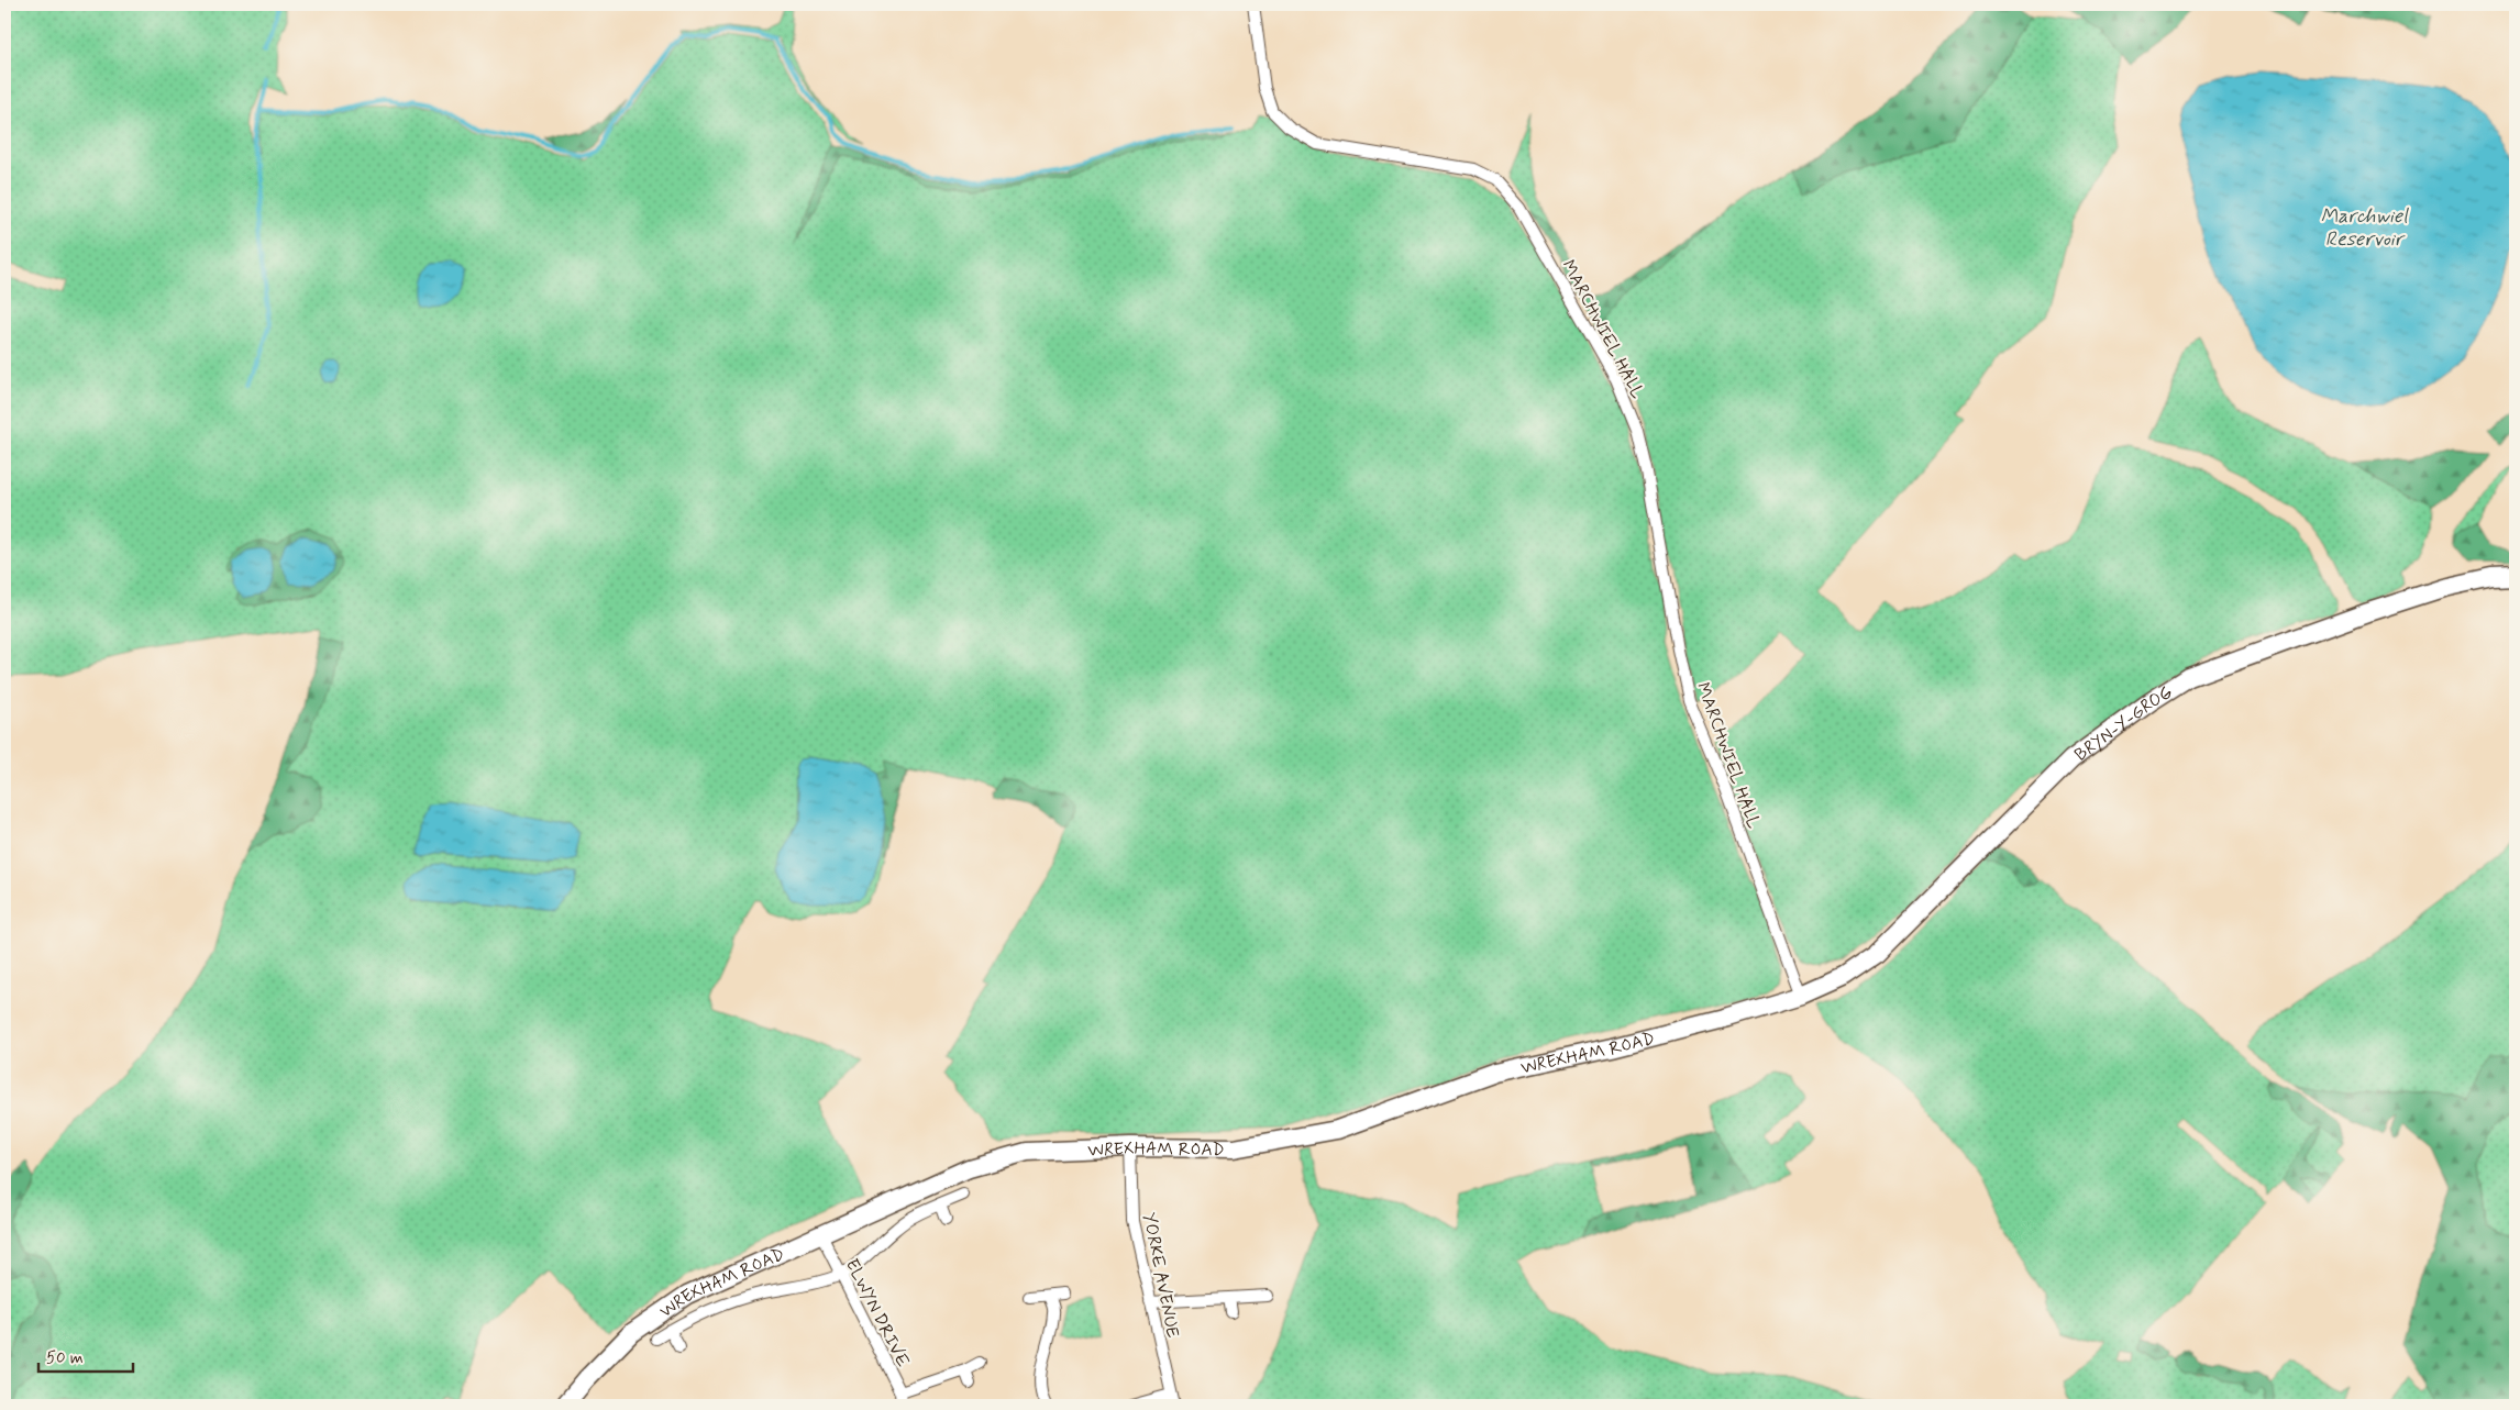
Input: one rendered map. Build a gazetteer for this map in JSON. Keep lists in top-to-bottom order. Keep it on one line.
{"streets":{"main road":["BRYN-Y-GROG","WREXHAM ROAD"],"street":["MARCHWIEL HALL","YORKE AVENUE","ELWYN DRIVE"]},"crossings":[["MARCHWIEL HALL","BRYN-Y-GROG"],["MARCHWIEL HALL","WREXHAM ROAD"],["BRYN-Y-GROG","WREXHAM ROAD"],["WREXHAM ROAD","YORKE AVENUE"],["WREXHAM ROAD","ELWYN DRIVE"]],"water":["Marchwiel Reservoir"],"scale_bar":"50 m"}
